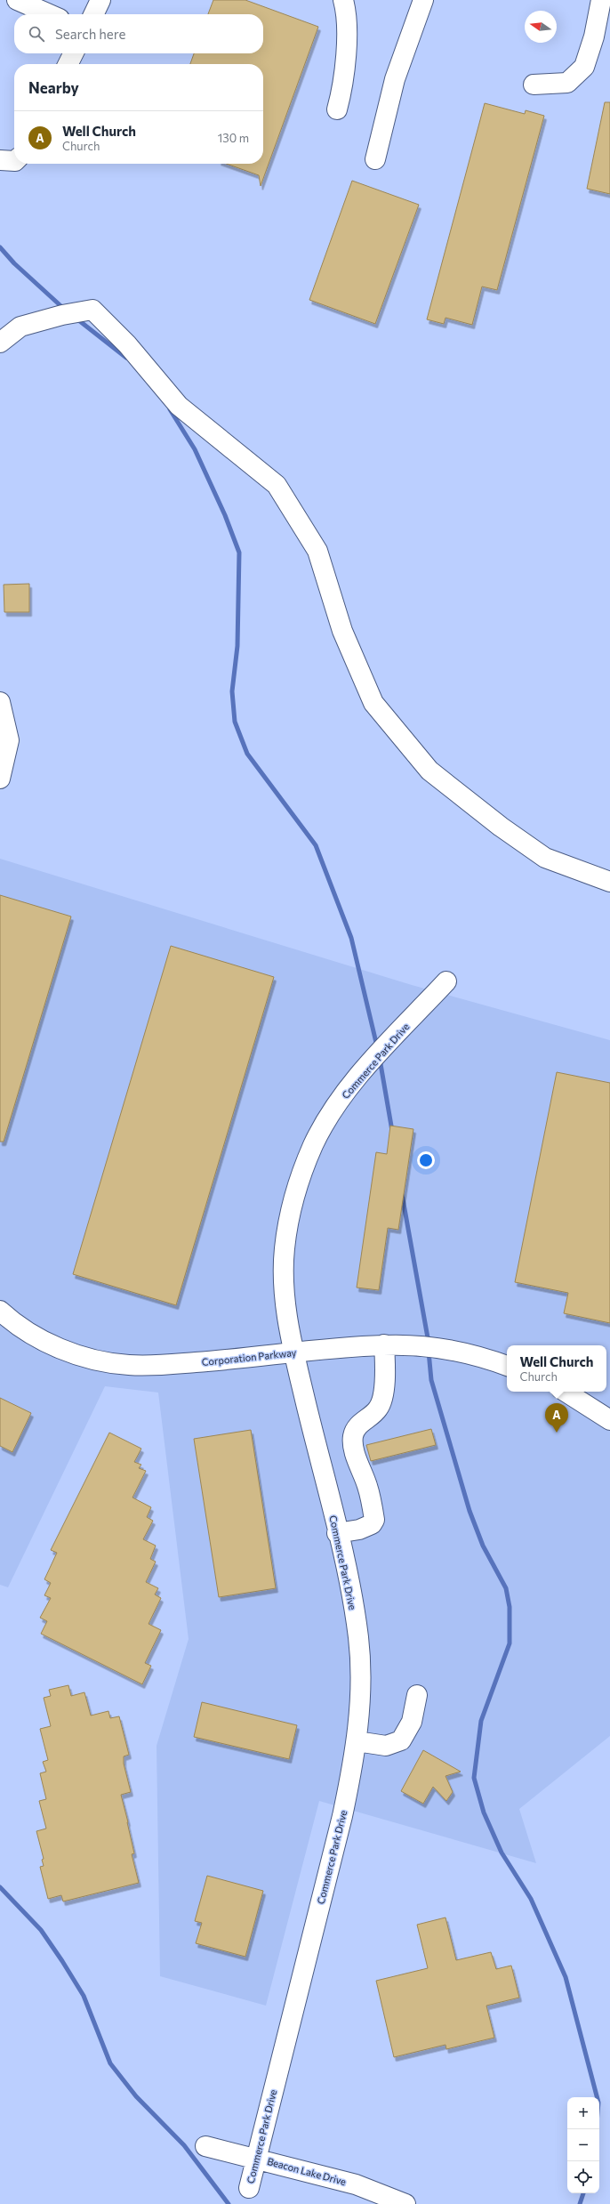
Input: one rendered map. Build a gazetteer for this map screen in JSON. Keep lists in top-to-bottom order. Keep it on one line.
{"streets":{"street":["Commerce Park Drive","Corporation Parkway","Beacon Lake Drive"]},"crossings":[["Commerce Park Drive","Corporation Parkway"],["Commerce Park Drive","Beacon Lake Drive"]],"north":"left","page":{"search":"Search here","heading":"Nearby","list":[{"mark":"A","name":"Well Church","note":"Church","value":"130 m"}],"popup":["Well Church","Church"],"pins":"A","map_buttons":["+","−"]}}
